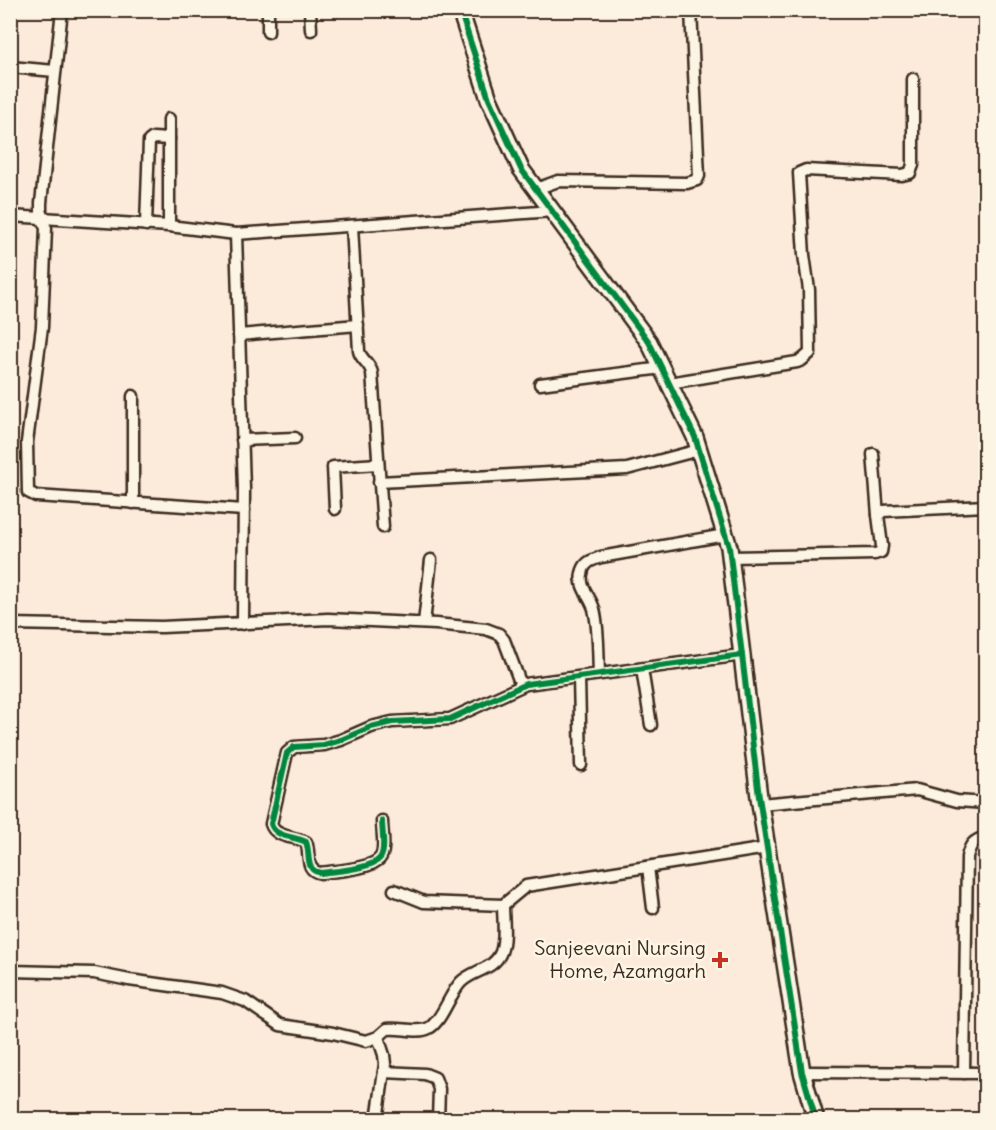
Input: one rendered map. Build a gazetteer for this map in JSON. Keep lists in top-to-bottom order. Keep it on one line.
{"places":{"health":["Sanjeevani Nursing Home, Azamgarh"]}}
